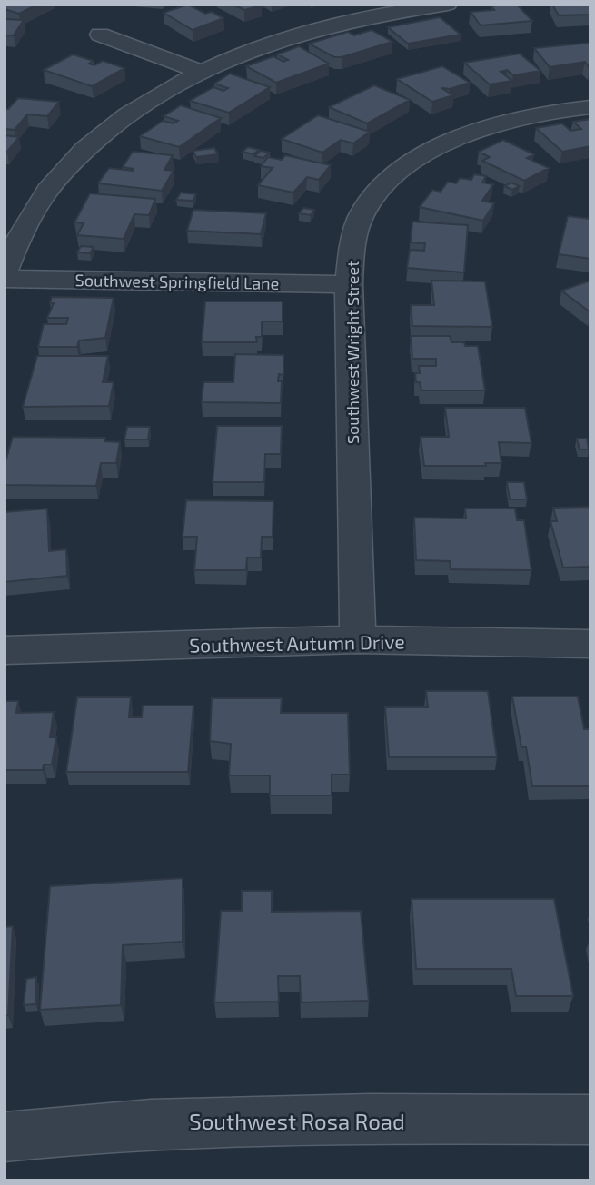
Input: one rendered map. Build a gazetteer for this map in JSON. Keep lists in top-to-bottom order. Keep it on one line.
{"streets":{"street":["Southwest Springfield Lane","Southwest Wright Street","Southwest Autumn Drive","Southwest Rosa Road"]},"crossings":[["Southwest Springfield Lane","Southwest Wright Street"],["Southwest Wright Street","Southwest Autumn Drive"]]}
